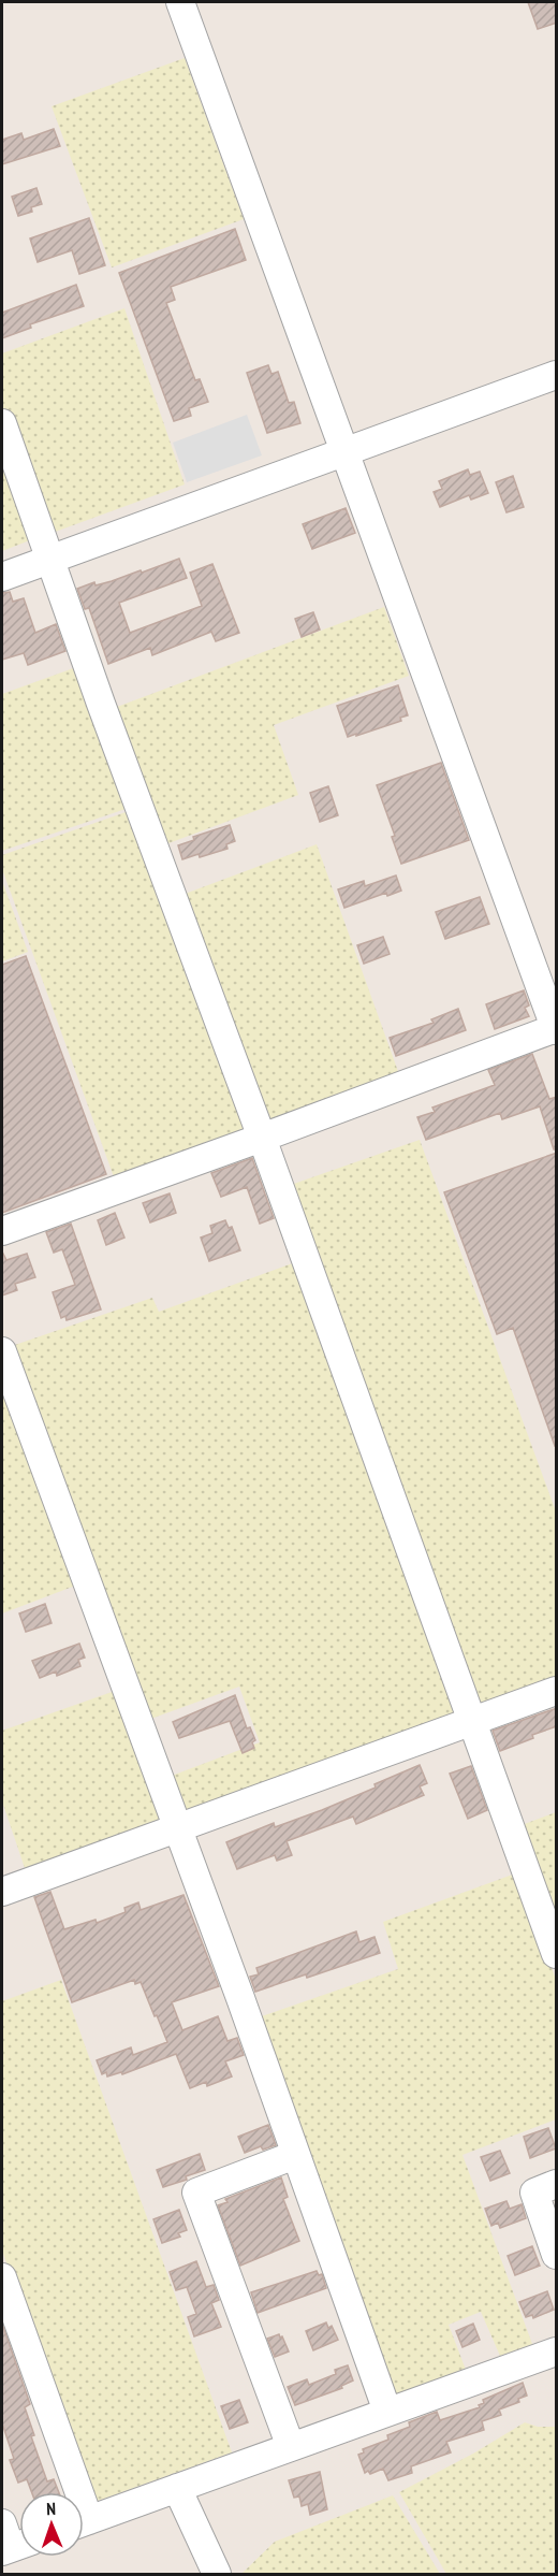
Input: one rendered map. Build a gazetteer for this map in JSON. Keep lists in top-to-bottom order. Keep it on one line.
{"north":"top"}
